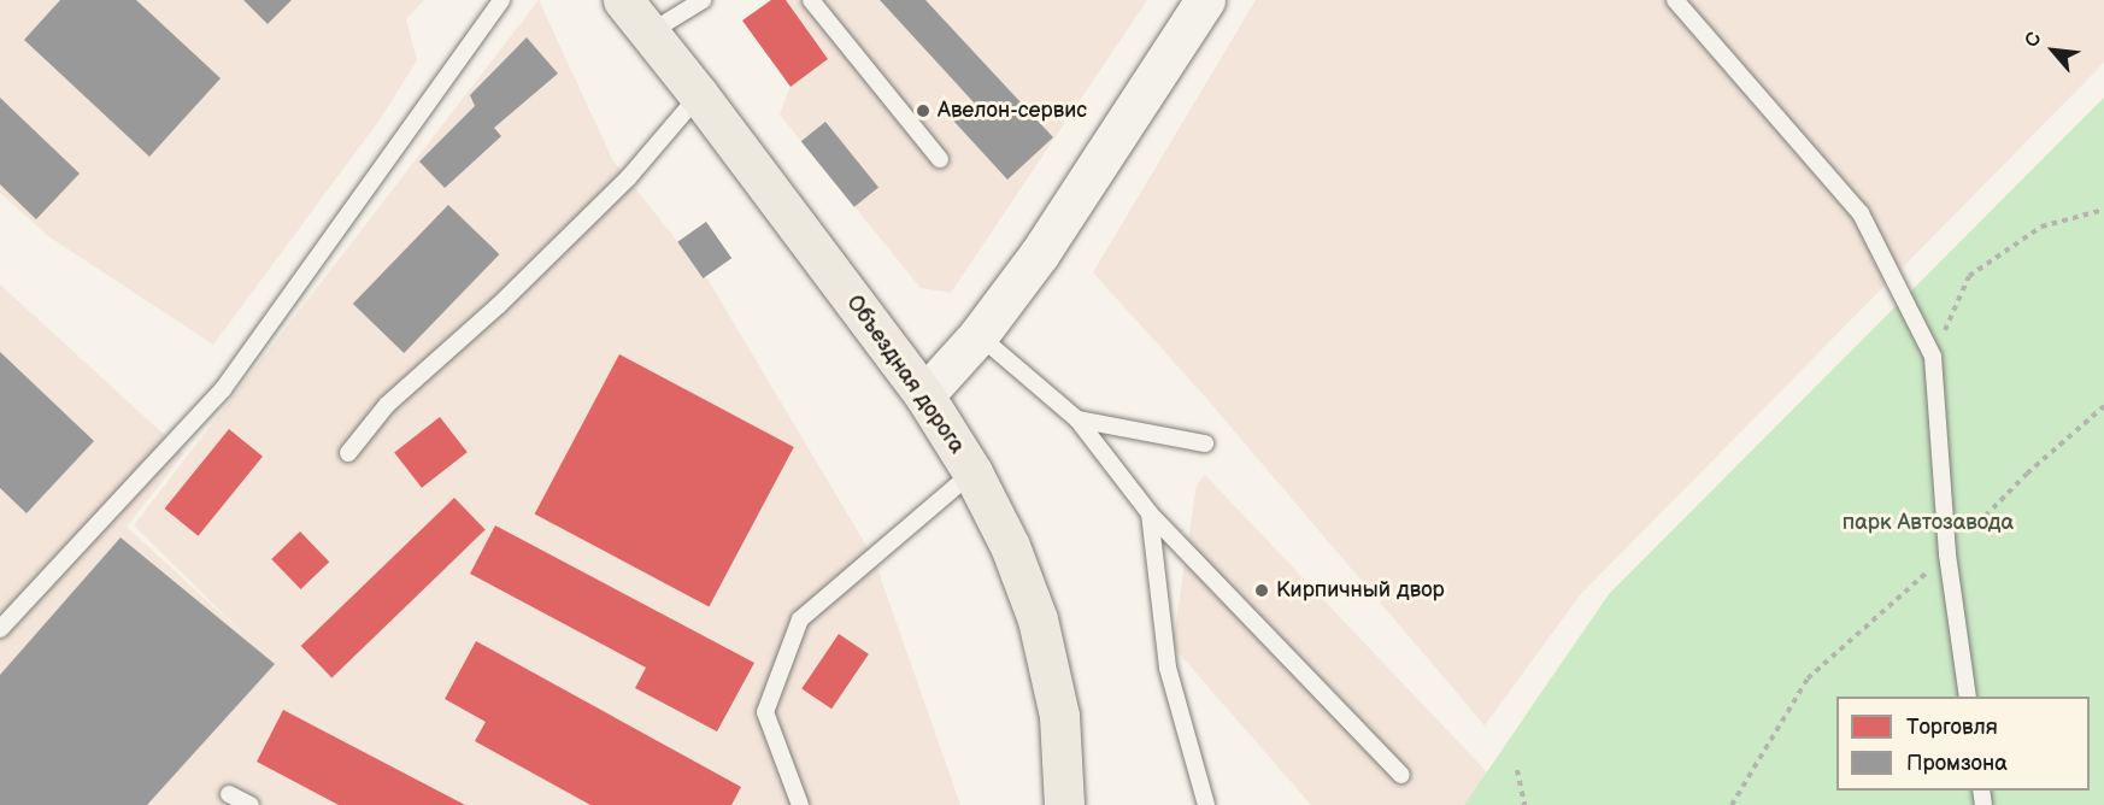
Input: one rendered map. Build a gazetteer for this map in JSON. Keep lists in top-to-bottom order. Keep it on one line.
{"streets":{"main road":["Объездная дорога"]},"parks":["парк Автозавода"],"places":["Авелон-сервис","Кирпичный двор"],"legend":["Торговля","Промзона"],"north":"top left"}
